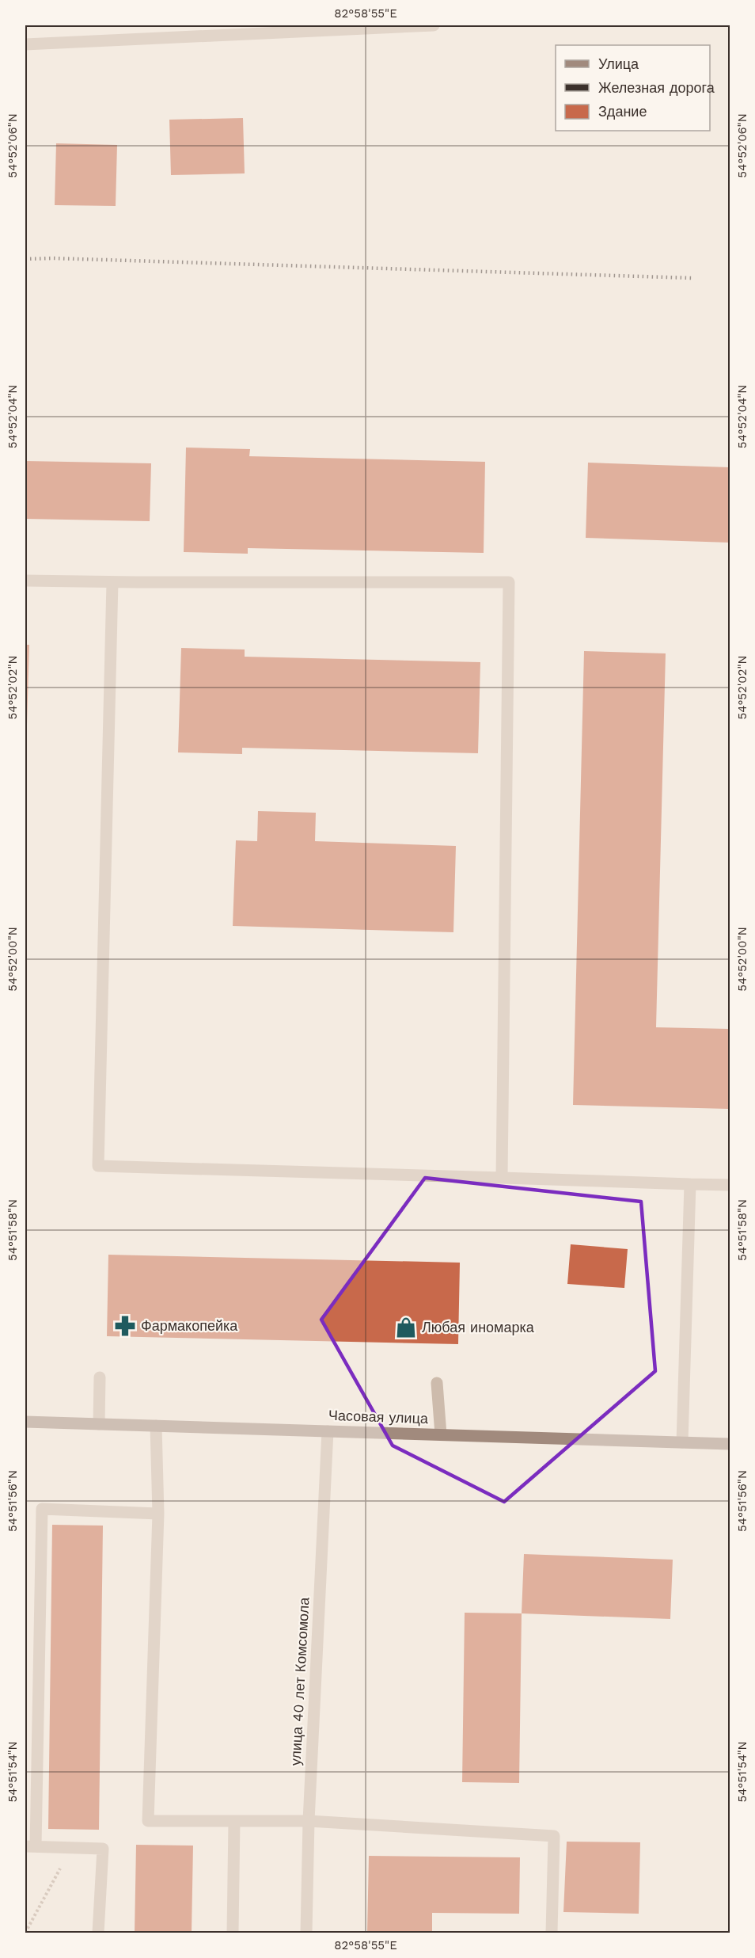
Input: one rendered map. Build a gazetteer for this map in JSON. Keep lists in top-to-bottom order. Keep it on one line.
{"streets":{"main road":["Часовая улица"],"street":["улица 40 лет Комсомола"]},"crossings":[["Часовая улица","улица 40 лет Комсомола"]],"places":{"pharmacy":["Фармакопейка"],"shop":["Любая иномарка"]},"legend":["Улица","Железная дорога","Здание"],"coordinates":["82°58'55\"E","54°52'06\"N","54°52'04\"N","54°52'02\"N","54°52'00\"N","54°51'58\"N","54°51'56\"N","54°51'54\"N"]}
